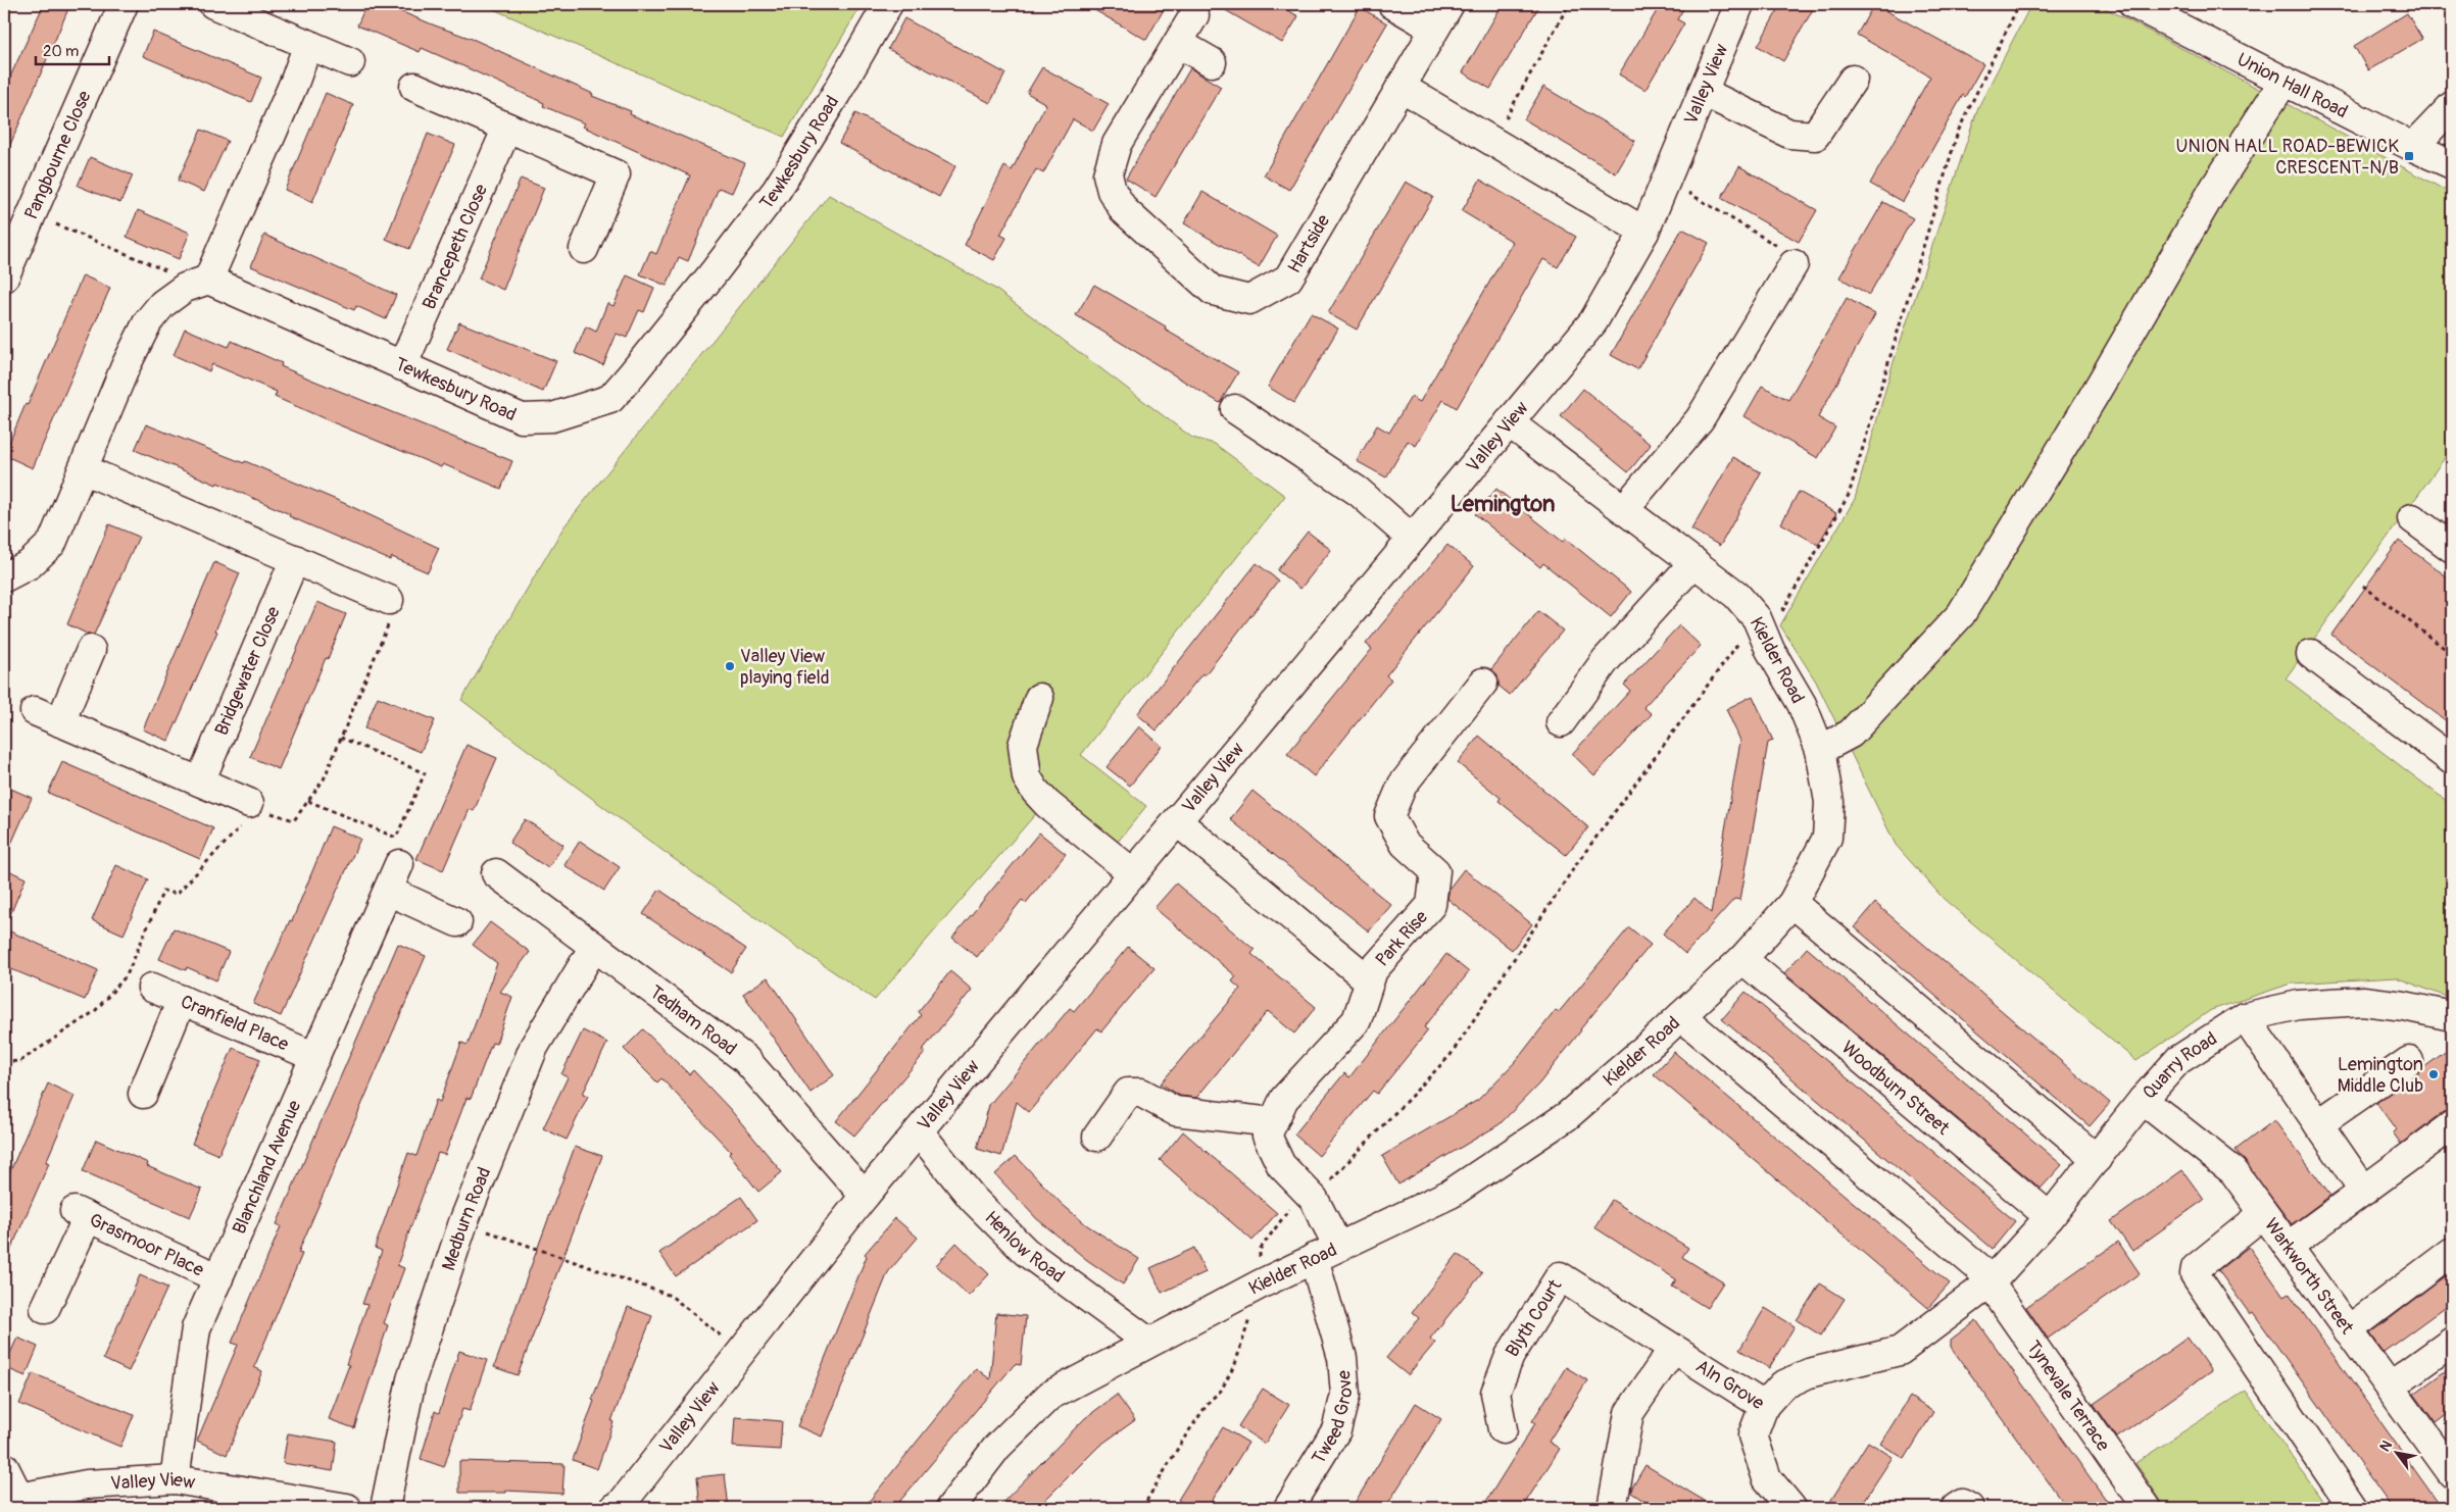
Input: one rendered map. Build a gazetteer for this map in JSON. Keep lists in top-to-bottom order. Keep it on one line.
{"streets":{"street":["Valley View","Union Hall Road","Tewkesbury Road","Pangbourne Close","Hartside","Brancepeth Close","Kielder Road","Bridgewater Close","Park Rise","Tedham Road","Cranfield Place","Quarry Road","Woodburn Street","Blanchland Avenue","Medburn Road","Grasmoor Place","Henlow Road","Warkworth Street","Blyth Court","Aln Grove","Tynevale Terrace","Tweed Grove"]},"crossings":[["Valley View","Kielder Road"],["Valley View","Tedham Road"],["Valley View","Blanchland Avenue"],["Valley View","Henlow Road"],["Tewkesbury Road","Brancepeth Close"],["Kielder Road","Park Rise"],["Kielder Road","Woodburn Street"],["Kielder Road","Henlow Road"],["Kielder Road","Tynevale Terrace"],["Kielder Road","Tweed Grove"],["Tedham Road","Medburn Road"],["Cranfield Place","Blanchland Avenue"],["Quarry Road","Woodburn Street"],["Quarry Road","Warkworth Street"],["Quarry Road","Aln Grove"],["Quarry Road","Tynevale Terrace"],["Blanchland Avenue","Grasmoor Place"],["Blyth Court","Aln Grove"],["Aln Grove","Tynevale Terrace"]],"districts":["Lemington"],"places":{"transit":["UNION HALL ROAD-BEWICK CRESCENT-N/B"],"other":["Valley View playing field","Lemington Middle Club"]},"scale_bar":"20 m","north":"top left"}
